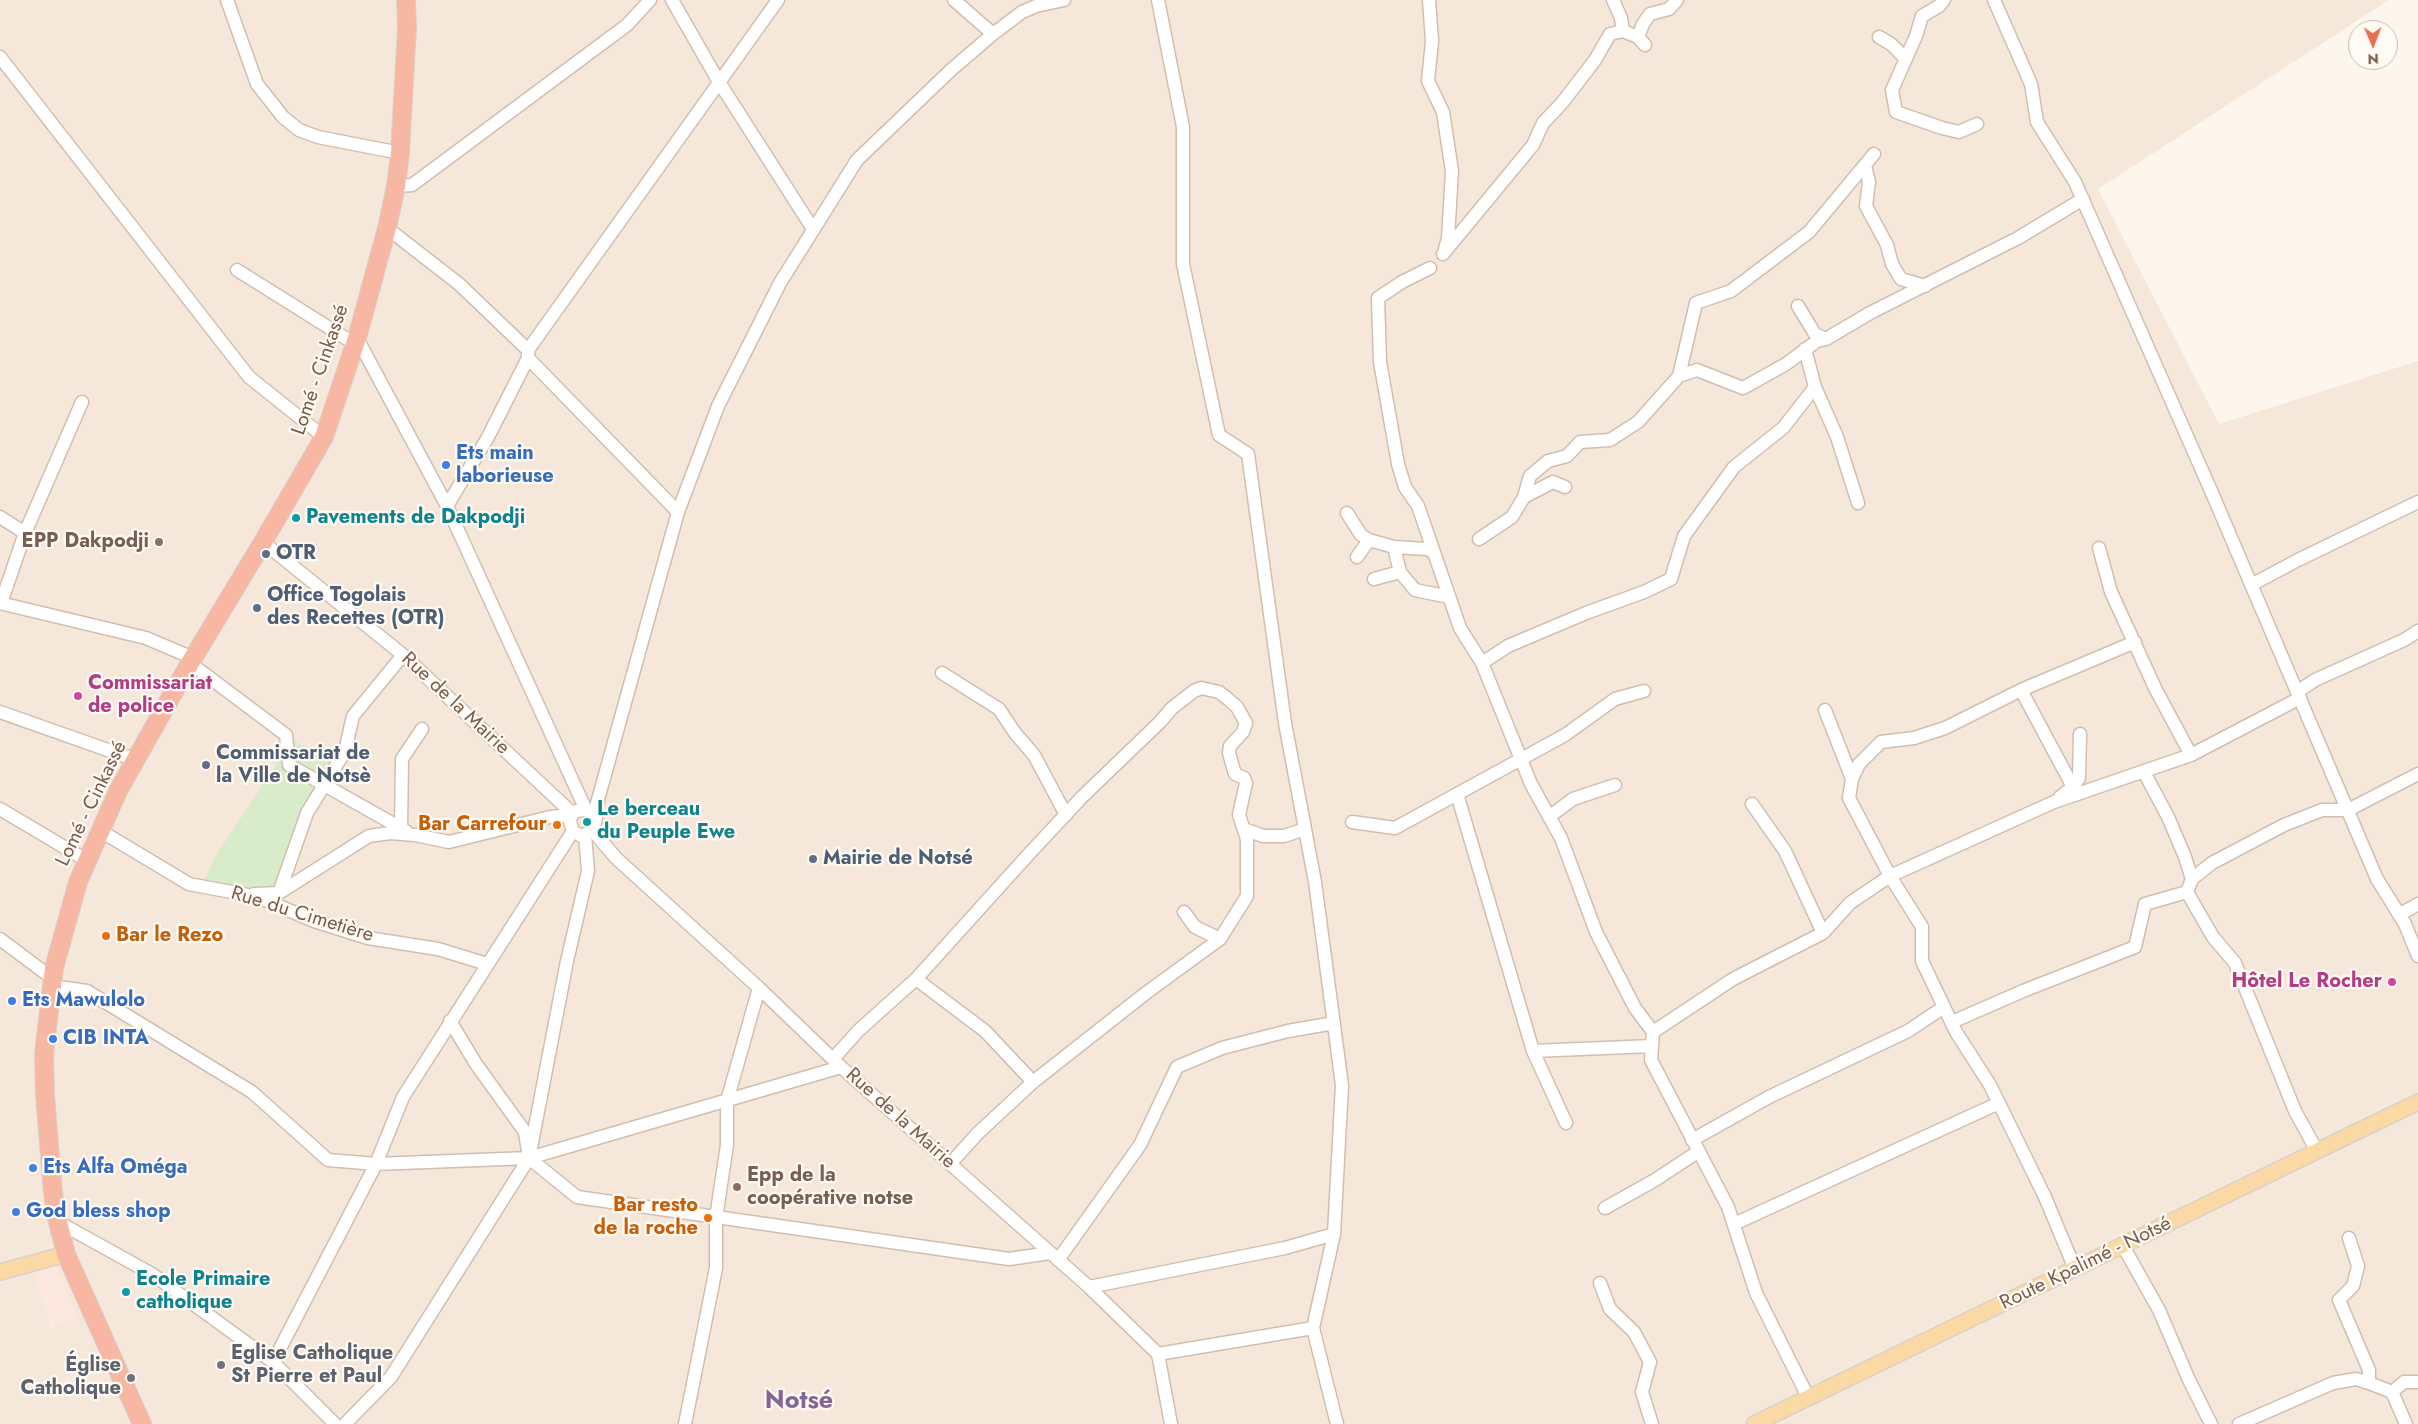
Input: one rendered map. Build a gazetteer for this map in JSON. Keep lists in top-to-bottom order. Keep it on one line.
{"streets":{"highway":["Lomé - Cinkassé"],"main road":["Route Kpalimé - Notsé"],"street":["Rue de la Mairie","Rue du Cimetière"]},"crossings":[["Lomé - Cinkassé","Rue de la Mairie"],["Lomé - Cinkassé","Rue du Cimetière"]],"districts":["Notsé"],"places":["Ets main laborieuse","Pavements de Dakpodji","EPP Dakpodji","OTR","Office Togolais des Recettes (OTR)","Commissariat de police","Commissariat de la Ville de Notsè","Le berceau du Peuple Ewe","Bar Carrefour","Mairie de Notsé","Bar le Rezo","Hôtel Le Rocher","Ets Mawulolo","CIB INTA","Ets Alfa Oméga","Epp de la coopérative notse","God bless shop","Bar resto de la roche","Ecole Primaire catholique","Eglise Catholique St Pierre et Paul","Église Catholique"],"north":"bottom"}
